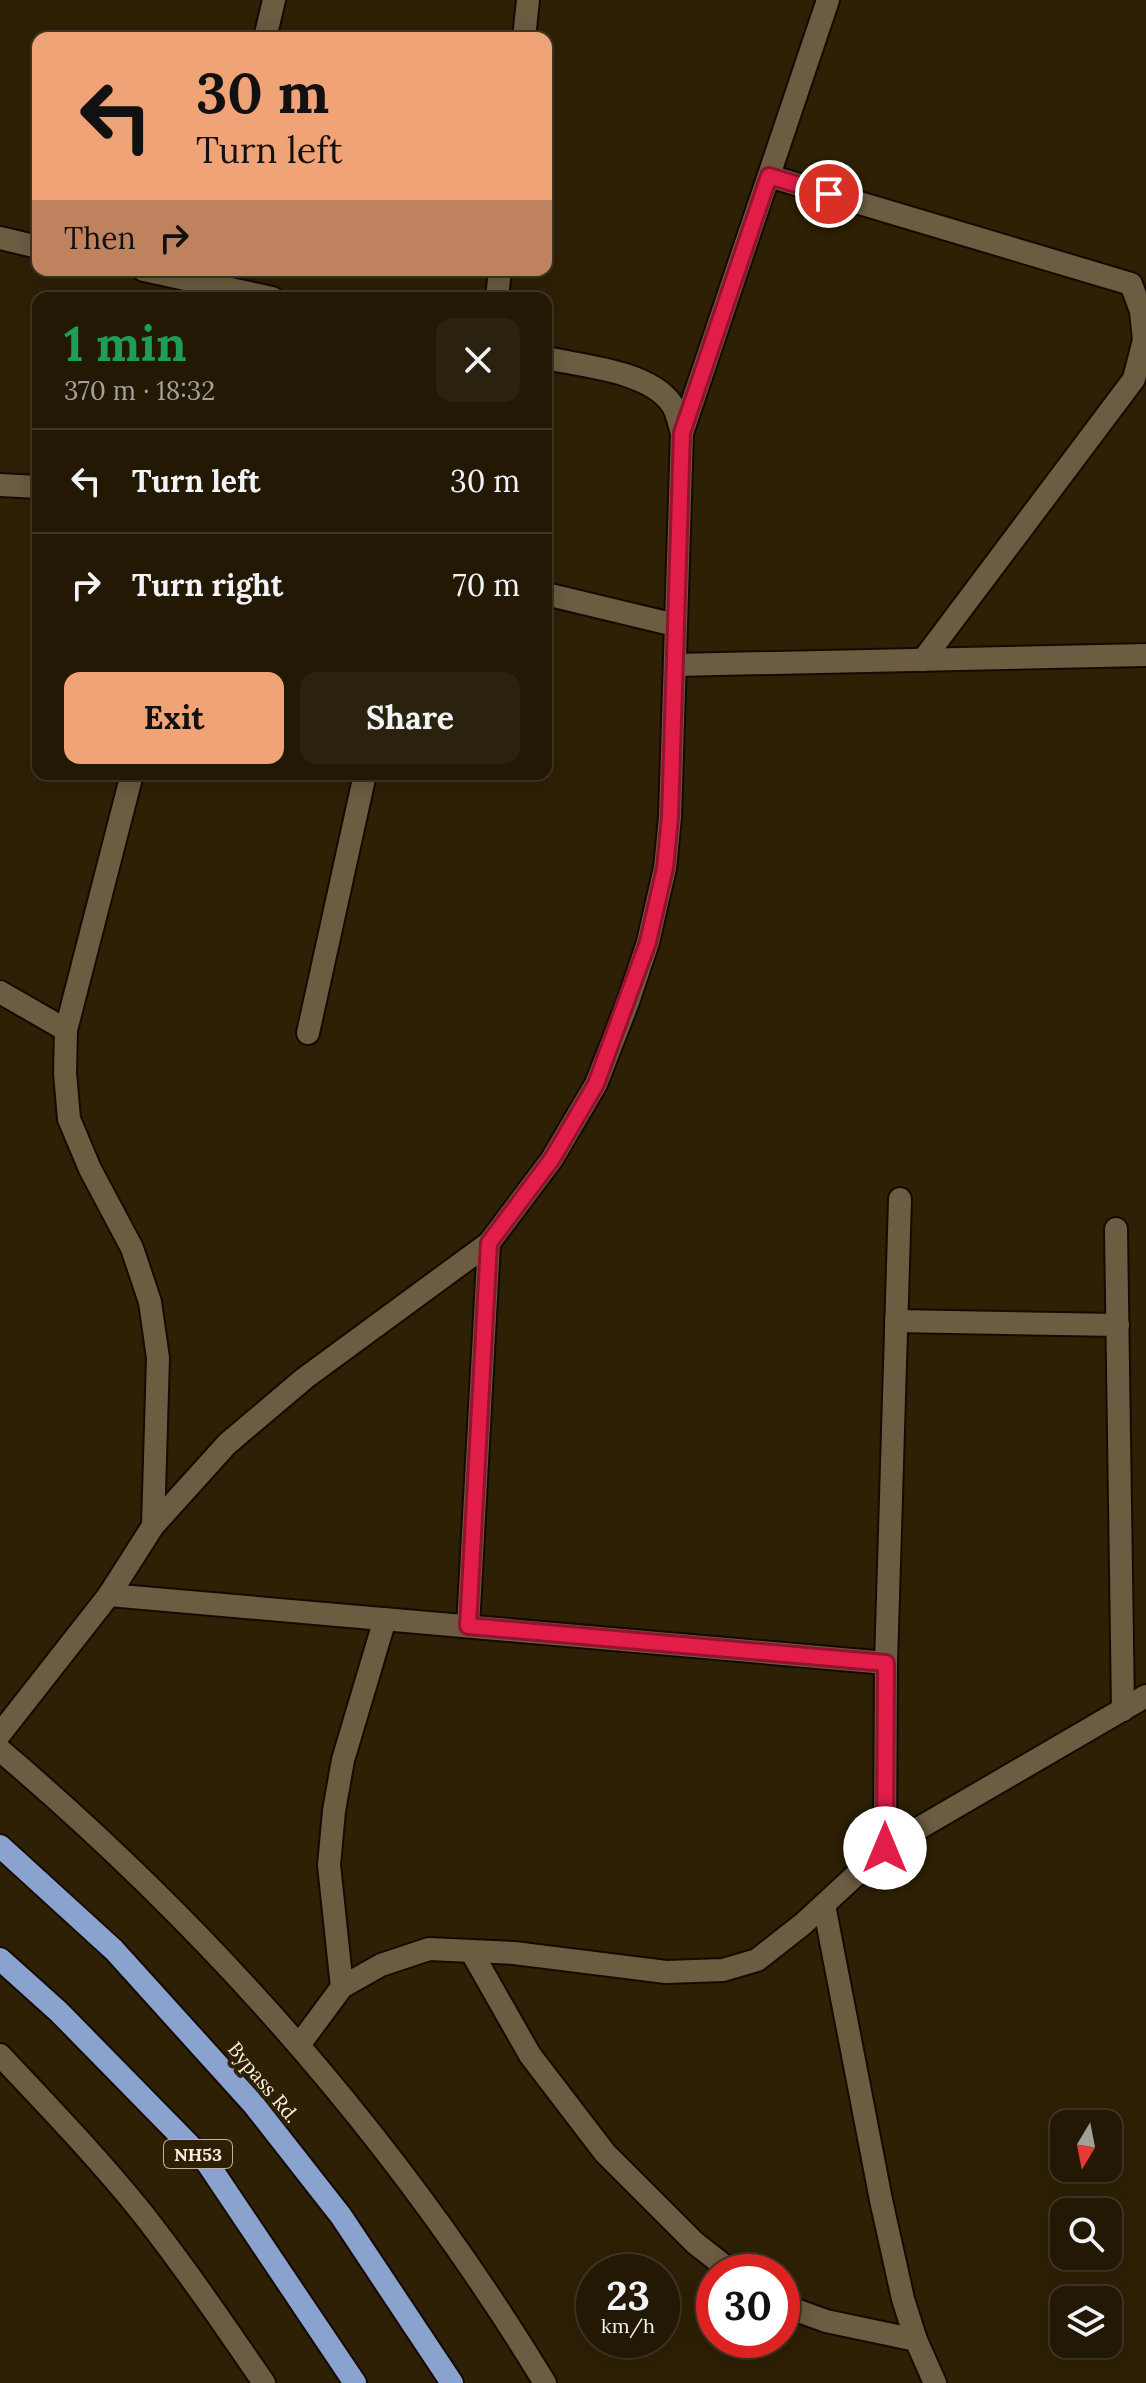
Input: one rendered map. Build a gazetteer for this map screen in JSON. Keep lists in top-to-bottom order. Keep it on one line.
{"streets":{"highway":["Bypass Rd.","NH53"]},"north":"bottom","page":{"turn":["30 m","Turn left"],"then":"Then","heading":["1 min","370 m · 18:32"],"list":[{"name":"Turn left","value":"30 m"},{"name":"Turn right","value":"70 m"}],"buttons":["Exit","Share"],"speed":"23 km/h","limit":"30"}}
